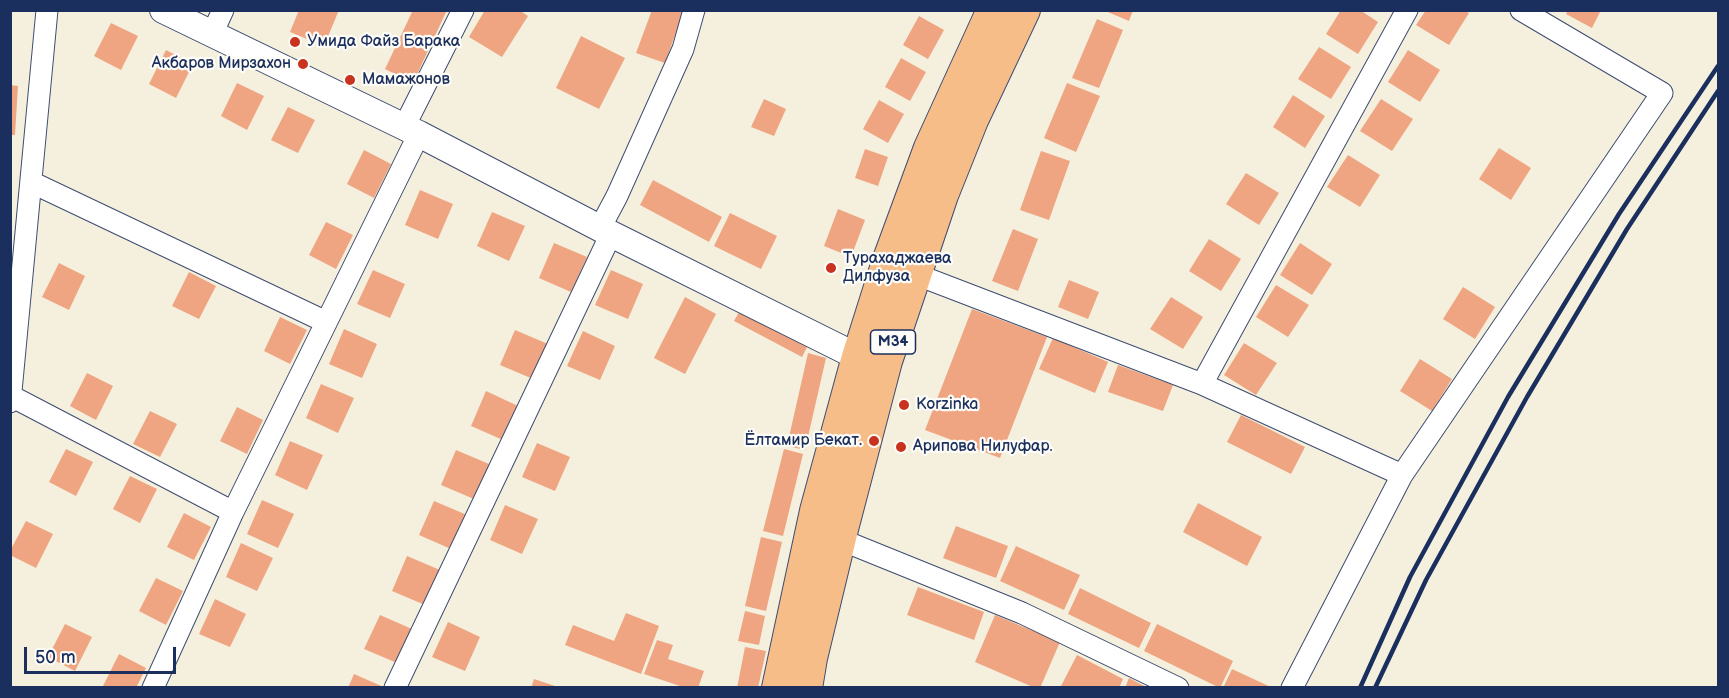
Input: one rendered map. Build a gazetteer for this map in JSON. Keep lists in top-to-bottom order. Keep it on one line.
{"streets":{"main road":["M34"]},"places":["Умида Файз Барака","Акбаров Мирзахон","Мамажонов","Турахаджаева Дилфуза","Korzinka","Ёлтамир Бекат.","Арипова Нилуфар."],"scale_bar":"50 m"}
